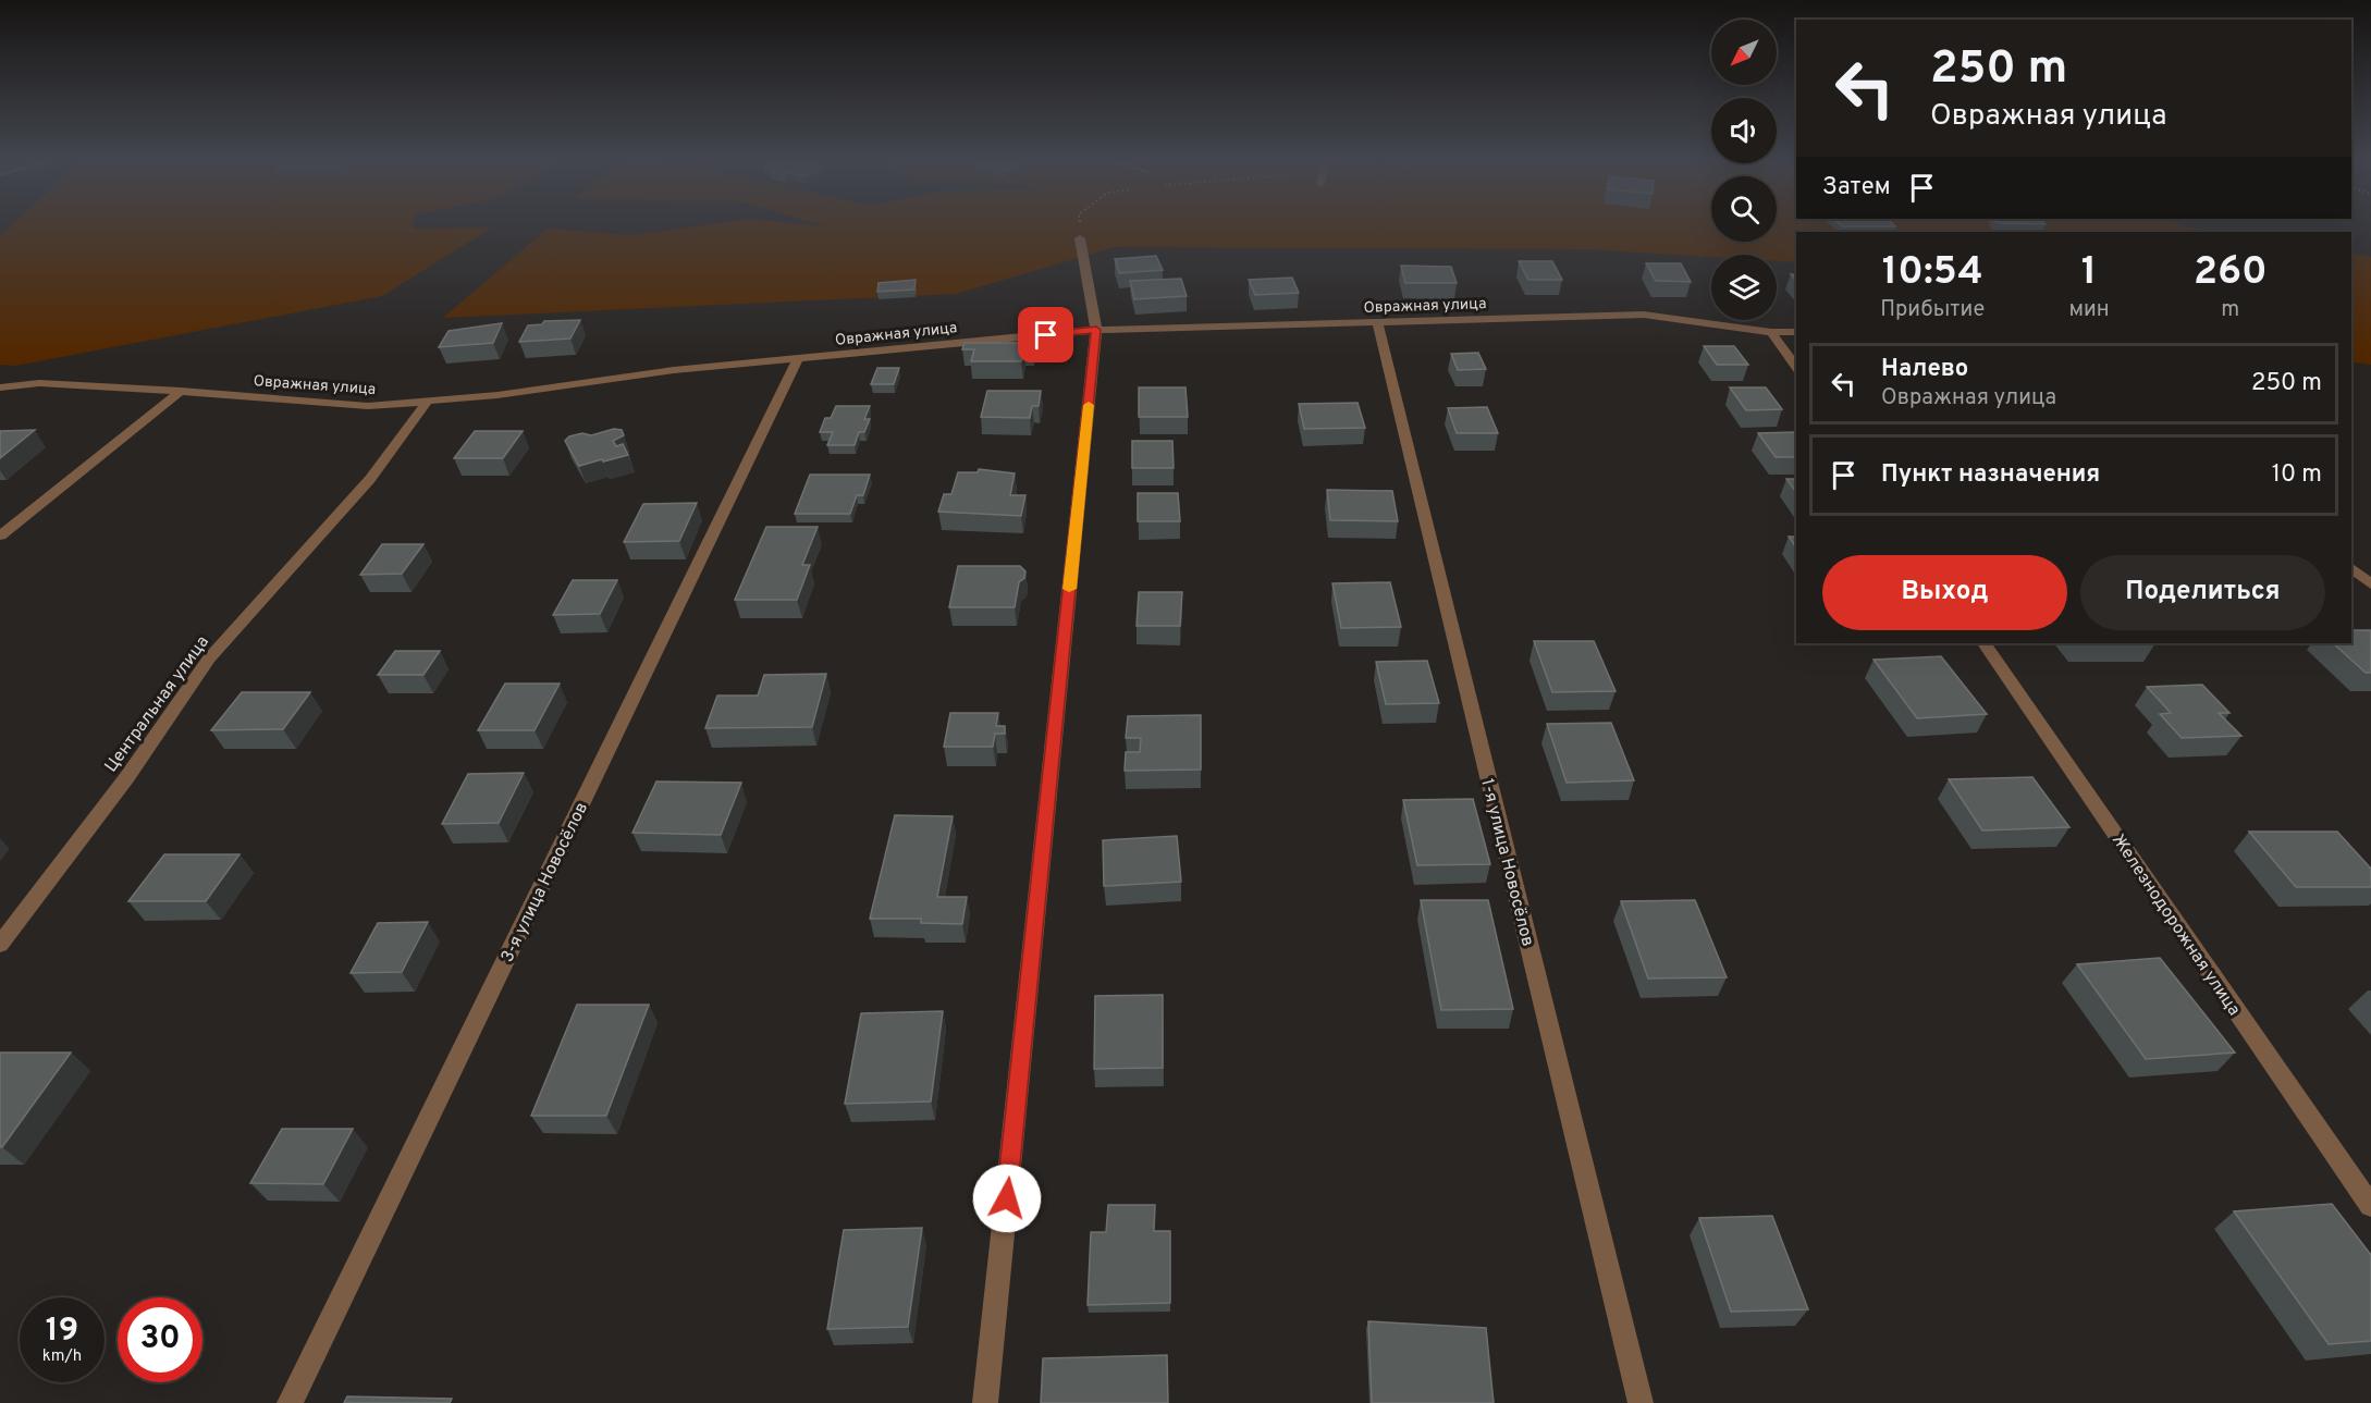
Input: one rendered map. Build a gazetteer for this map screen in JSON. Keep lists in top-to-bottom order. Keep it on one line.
{"streets":{"street":["Овражная улица","Центральная улица","1-я улица Новосёлов","3-я улица Новосёлов","Железнодорожная улица"]},"crossings":[["Овражная улица","Центральная улица"],["Овражная улица","1-я улица Новосёлов"],["Овражная улица","3-я улица Новосёлов"]],"north":"bottom left","page":{"turn":["250 m","Овражная улица"],"then":"Затем","eta":["10:54","Прибытие","1","мин","260","m"],"list":[{"name":"Налево","note":"Овражная улица","value":"250 m"},{"name":"Пункт назначения","value":"10 m"}],"buttons":["Выход","Поделиться"],"speed":"19 km/h","limit":"30"}}
